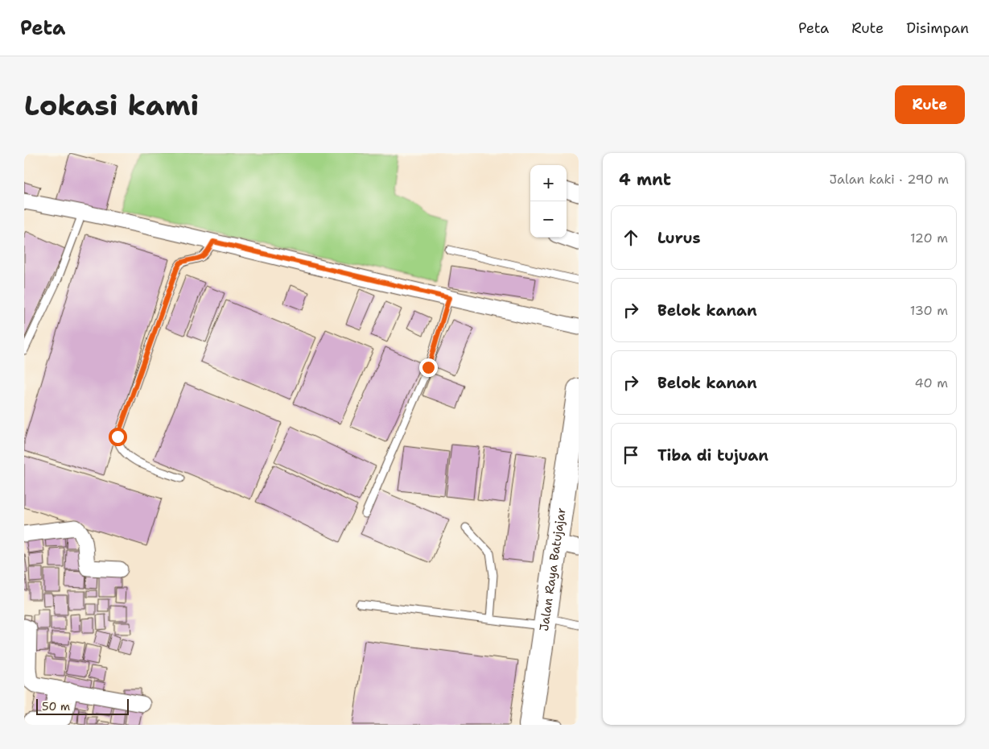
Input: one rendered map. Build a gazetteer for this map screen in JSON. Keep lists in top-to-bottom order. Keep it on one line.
{"streets":{"highway":["Jalan Raya Batujajar"]},"scale_bar":"50 m","page":{"header":"Peta","nav":["Peta","Rute","Disimpan"],"buttons":"Rute","title":"Lokasi kami","heading":["4 mnt","Jalan kaki · 290 m"],"map_buttons":["+","−"],"list":[["Lurus","120 m"],["Belok kanan","130 m"],["Belok kanan","40 m"],"Tiba di tujuan"],"scale":"50 m"}}
